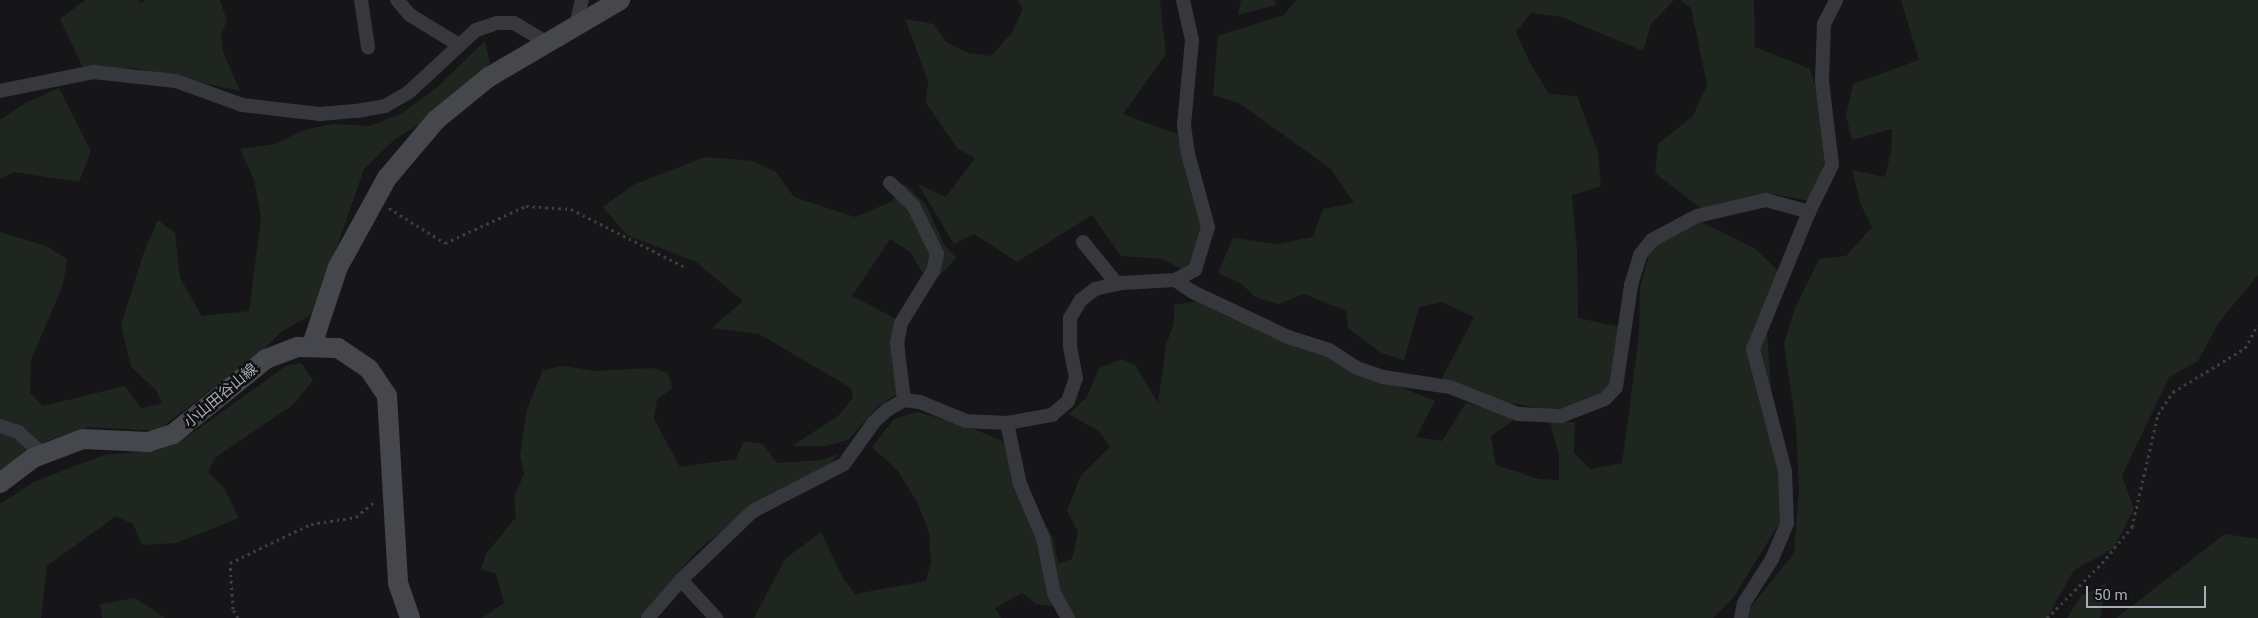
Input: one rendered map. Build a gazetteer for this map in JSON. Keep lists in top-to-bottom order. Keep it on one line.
{"streets":{"main road":["小山田谷山線"]},"scale_bar":"50 m"}
